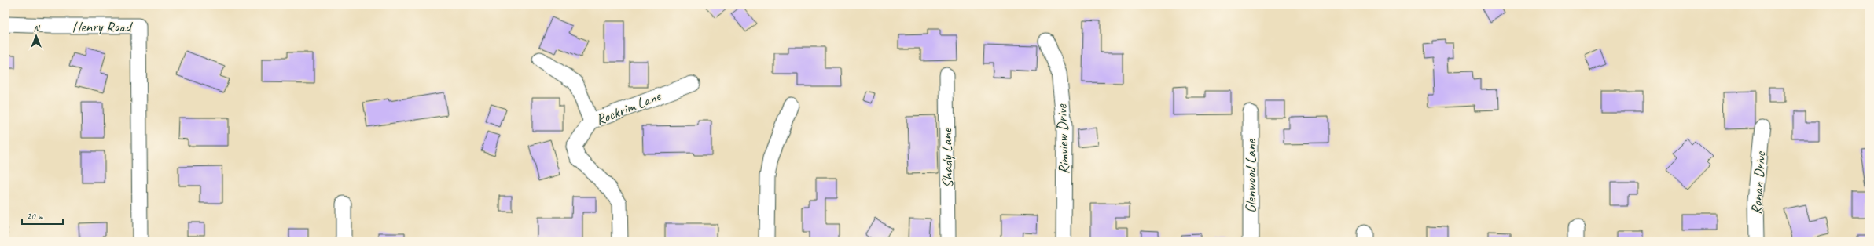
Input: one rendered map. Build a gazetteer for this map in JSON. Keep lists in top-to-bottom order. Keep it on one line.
{"streets":{"street":["Henry Road","Rockrim Lane","Rimview Drive","Shady Lane","Glenwood Lane","Ronan Drive"]},"scale_bar":"20 m","north":"top"}
